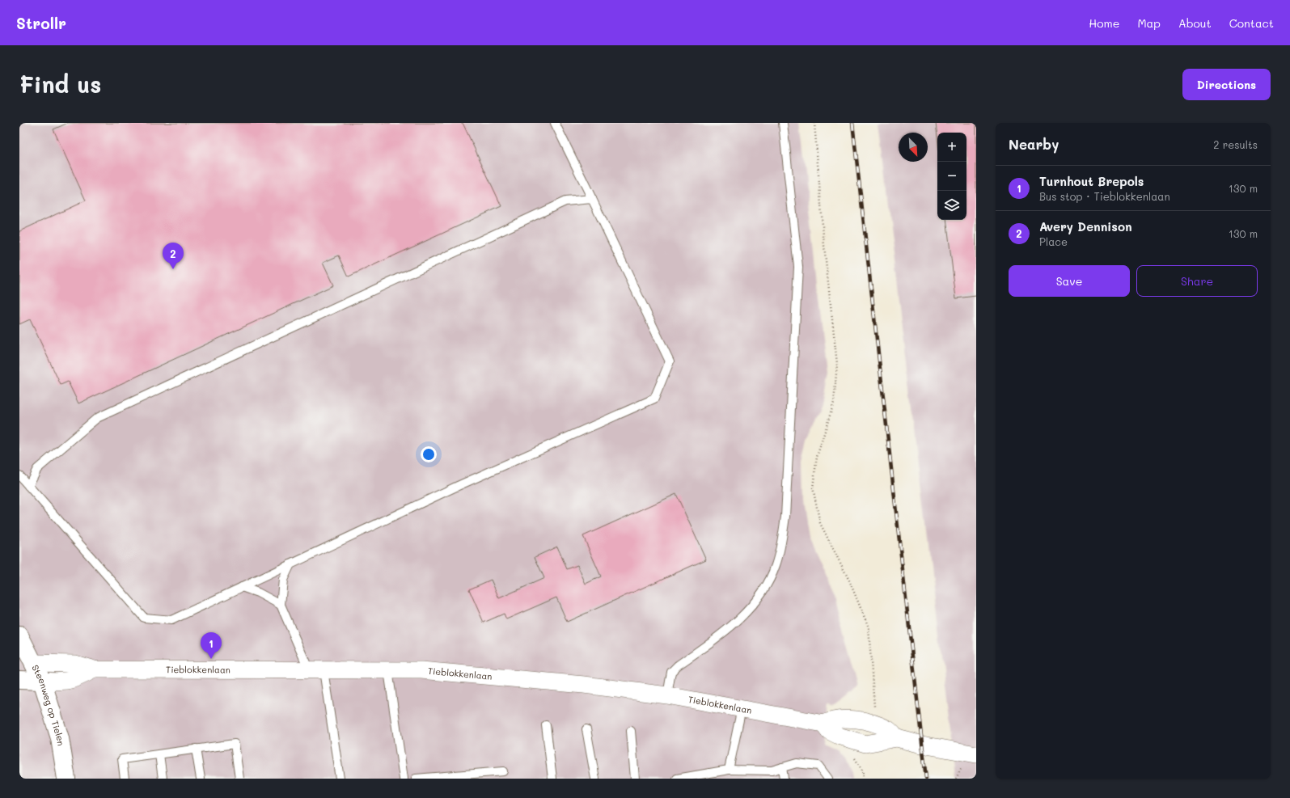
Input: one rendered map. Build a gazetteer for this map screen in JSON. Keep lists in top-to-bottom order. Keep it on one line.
{"streets":{"street":["Tieblokkenlaan","Steenweg op Tielen"]},"crossings":[["Tieblokkenlaan","Steenweg op Tielen"]],"north":"bottom right","page":{"header":"Strollr","nav":["Home","Map","About","Contact"],"buttons":["Directions",["Save","Share"]],"title":"Find us","heading":["Nearby","2 results"],"map_buttons":["+","−"],"list":[{"mark":"1","name":"Turnhout Brepols","note":"Bus stop · Tieblokkenlaan","value":"130 m"},{"mark":"2","name":"Avery Dennison","note":"Place","value":"130 m"}],"pins":["2","1"]}}
